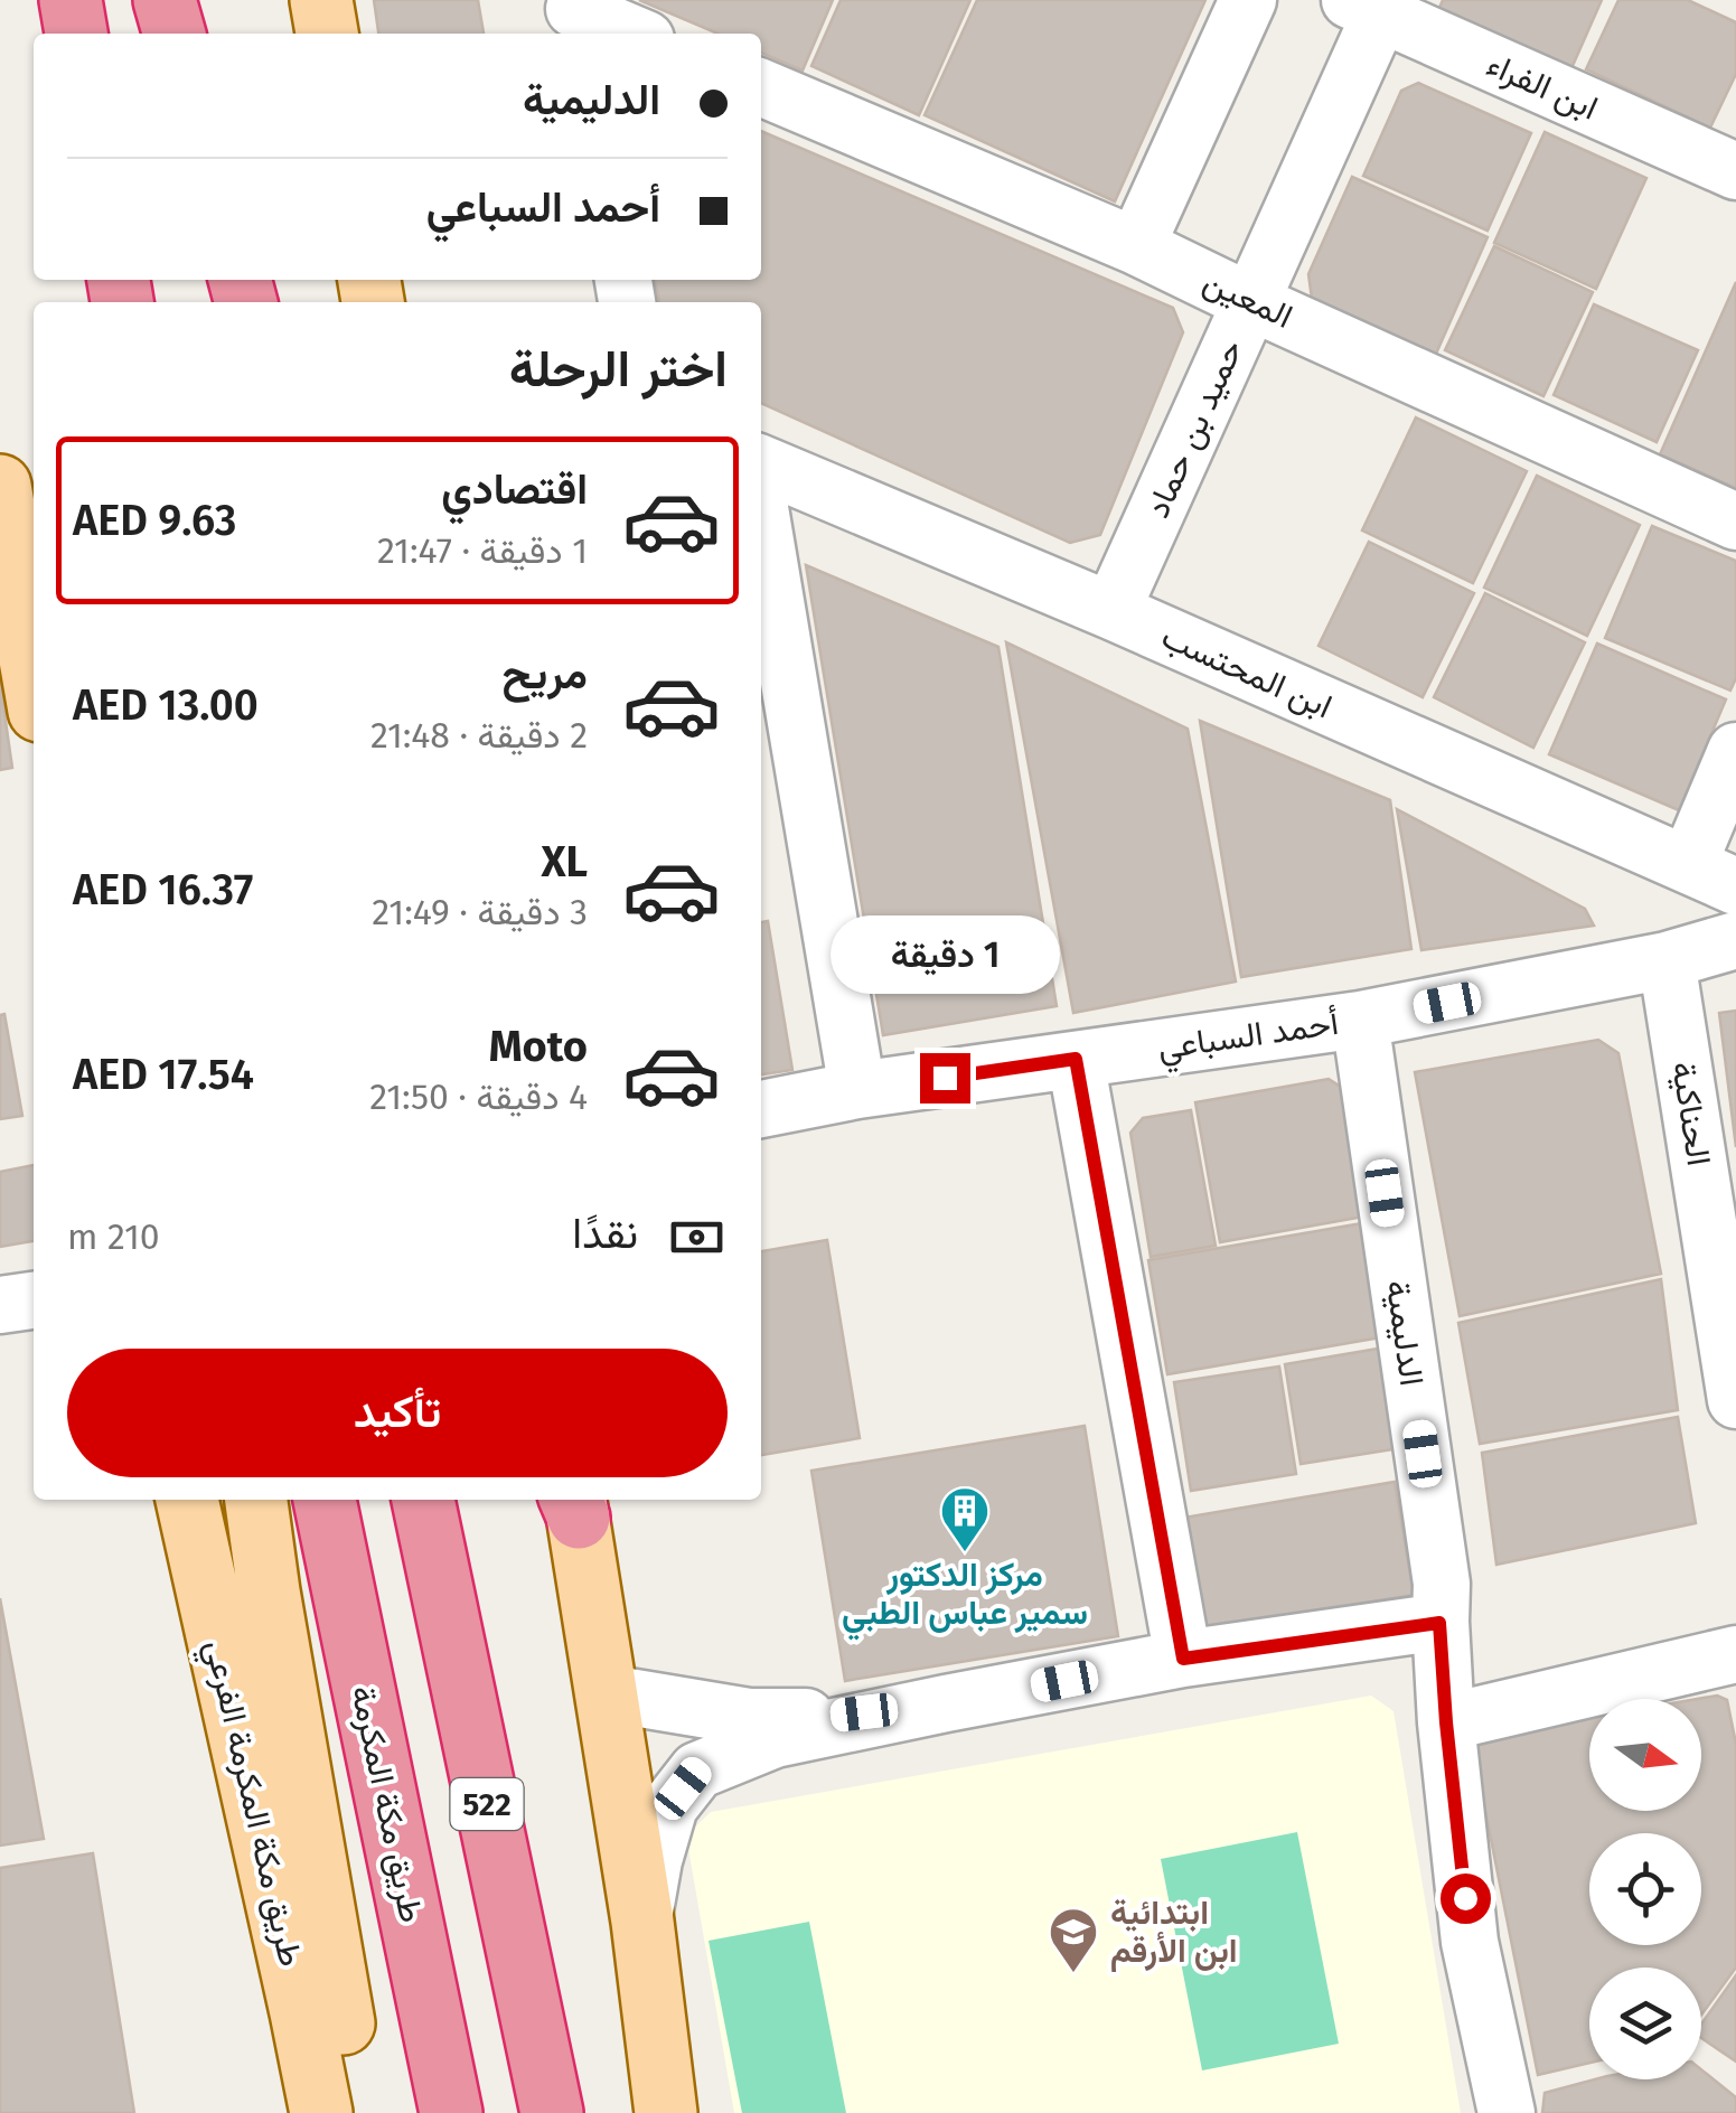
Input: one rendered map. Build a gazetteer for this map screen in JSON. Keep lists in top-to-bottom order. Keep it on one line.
{"streets":{"highway":["طريق مكة المكرمة","522"],"main road":["طريق مكة المكرمة الفرعي"],"street":["ابن الفراء","المعين","حميد بن حماد","ابن المحتسب","أحمد السباعي","الحناكية","الدليمية"]},"crossings":[["ابن الفراء","حميد بن حماد"],["المعين","حميد بن حماد"],["حميد بن حماد","ابن المحتسب"],["أحمد السباعي","الحناكية"],["أحمد السباعي","الدليمية"]],"places":{"building":["مركز الدكتور سمير عباس الطبي"],"school or university":["ابتدائية ابن الأرقم"]},"north":"right","page":{"banner":["الدليمية","أحمد السباعي"],"heading":"اختر الرحلة","list":[{"name":"اقتصادي","note":"1 دقيقة · 21:47","value":"AED 9.63"},{"name":"مريح","note":"2 دقيقة · 21:48","value":"AED 13.00"},{"name":"XL","note":"3 دقيقة · 21:49","value":"AED 16.37"},{"name":"Moto","note":"4 دقيقة · 21:50","value":"AED 17.54"}],"bubble":"1 دقيقة","pay":["نقدًا","210 m"],"buttons":"تأكيد"}}
